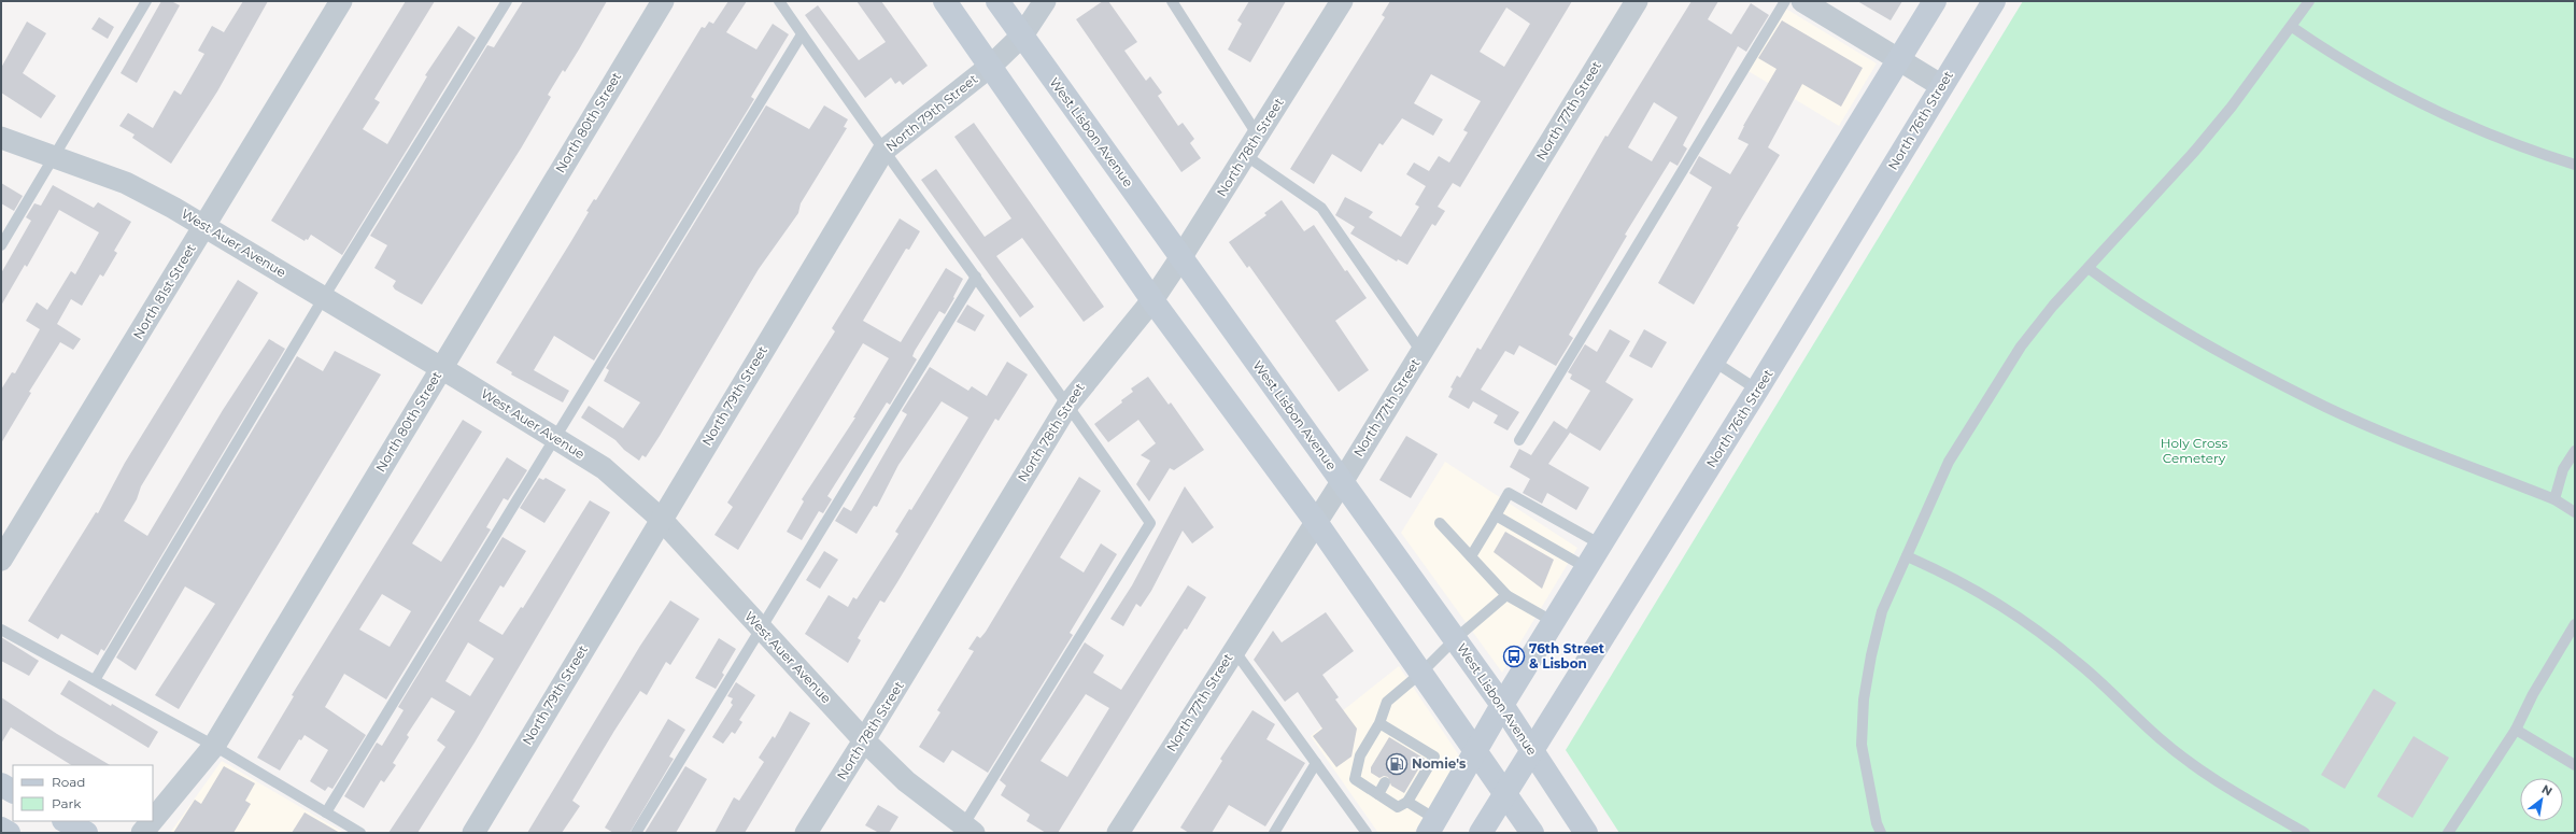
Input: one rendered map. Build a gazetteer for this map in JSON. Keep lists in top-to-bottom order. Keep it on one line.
{"streets":{"main road":["North 76th Street","West Lisbon Avenue"],"street":["North 77th Street","North 79th Street","North 80th Street","North 78th Street","West Auer Avenue","North 81st Street"]},"crossings":[["North 77th Street","West Lisbon Avenue"],["North 79th Street","West Lisbon Avenue"],["North 79th Street","West Auer Avenue"],["North 76th Street","West Lisbon Avenue"],["North 80th Street","West Auer Avenue"],["West Lisbon Avenue","North 78th Street"],["North 78th Street","West Auer Avenue"],["West Auer Avenue","North 81st Street"]],"parks":["Holy Cross Cemetery"],"places":{"bus stop":["76th Street & Lisbon"],"fuel station":["Nomie's"]},"legend":["Road","Park"],"north":"top right"}
